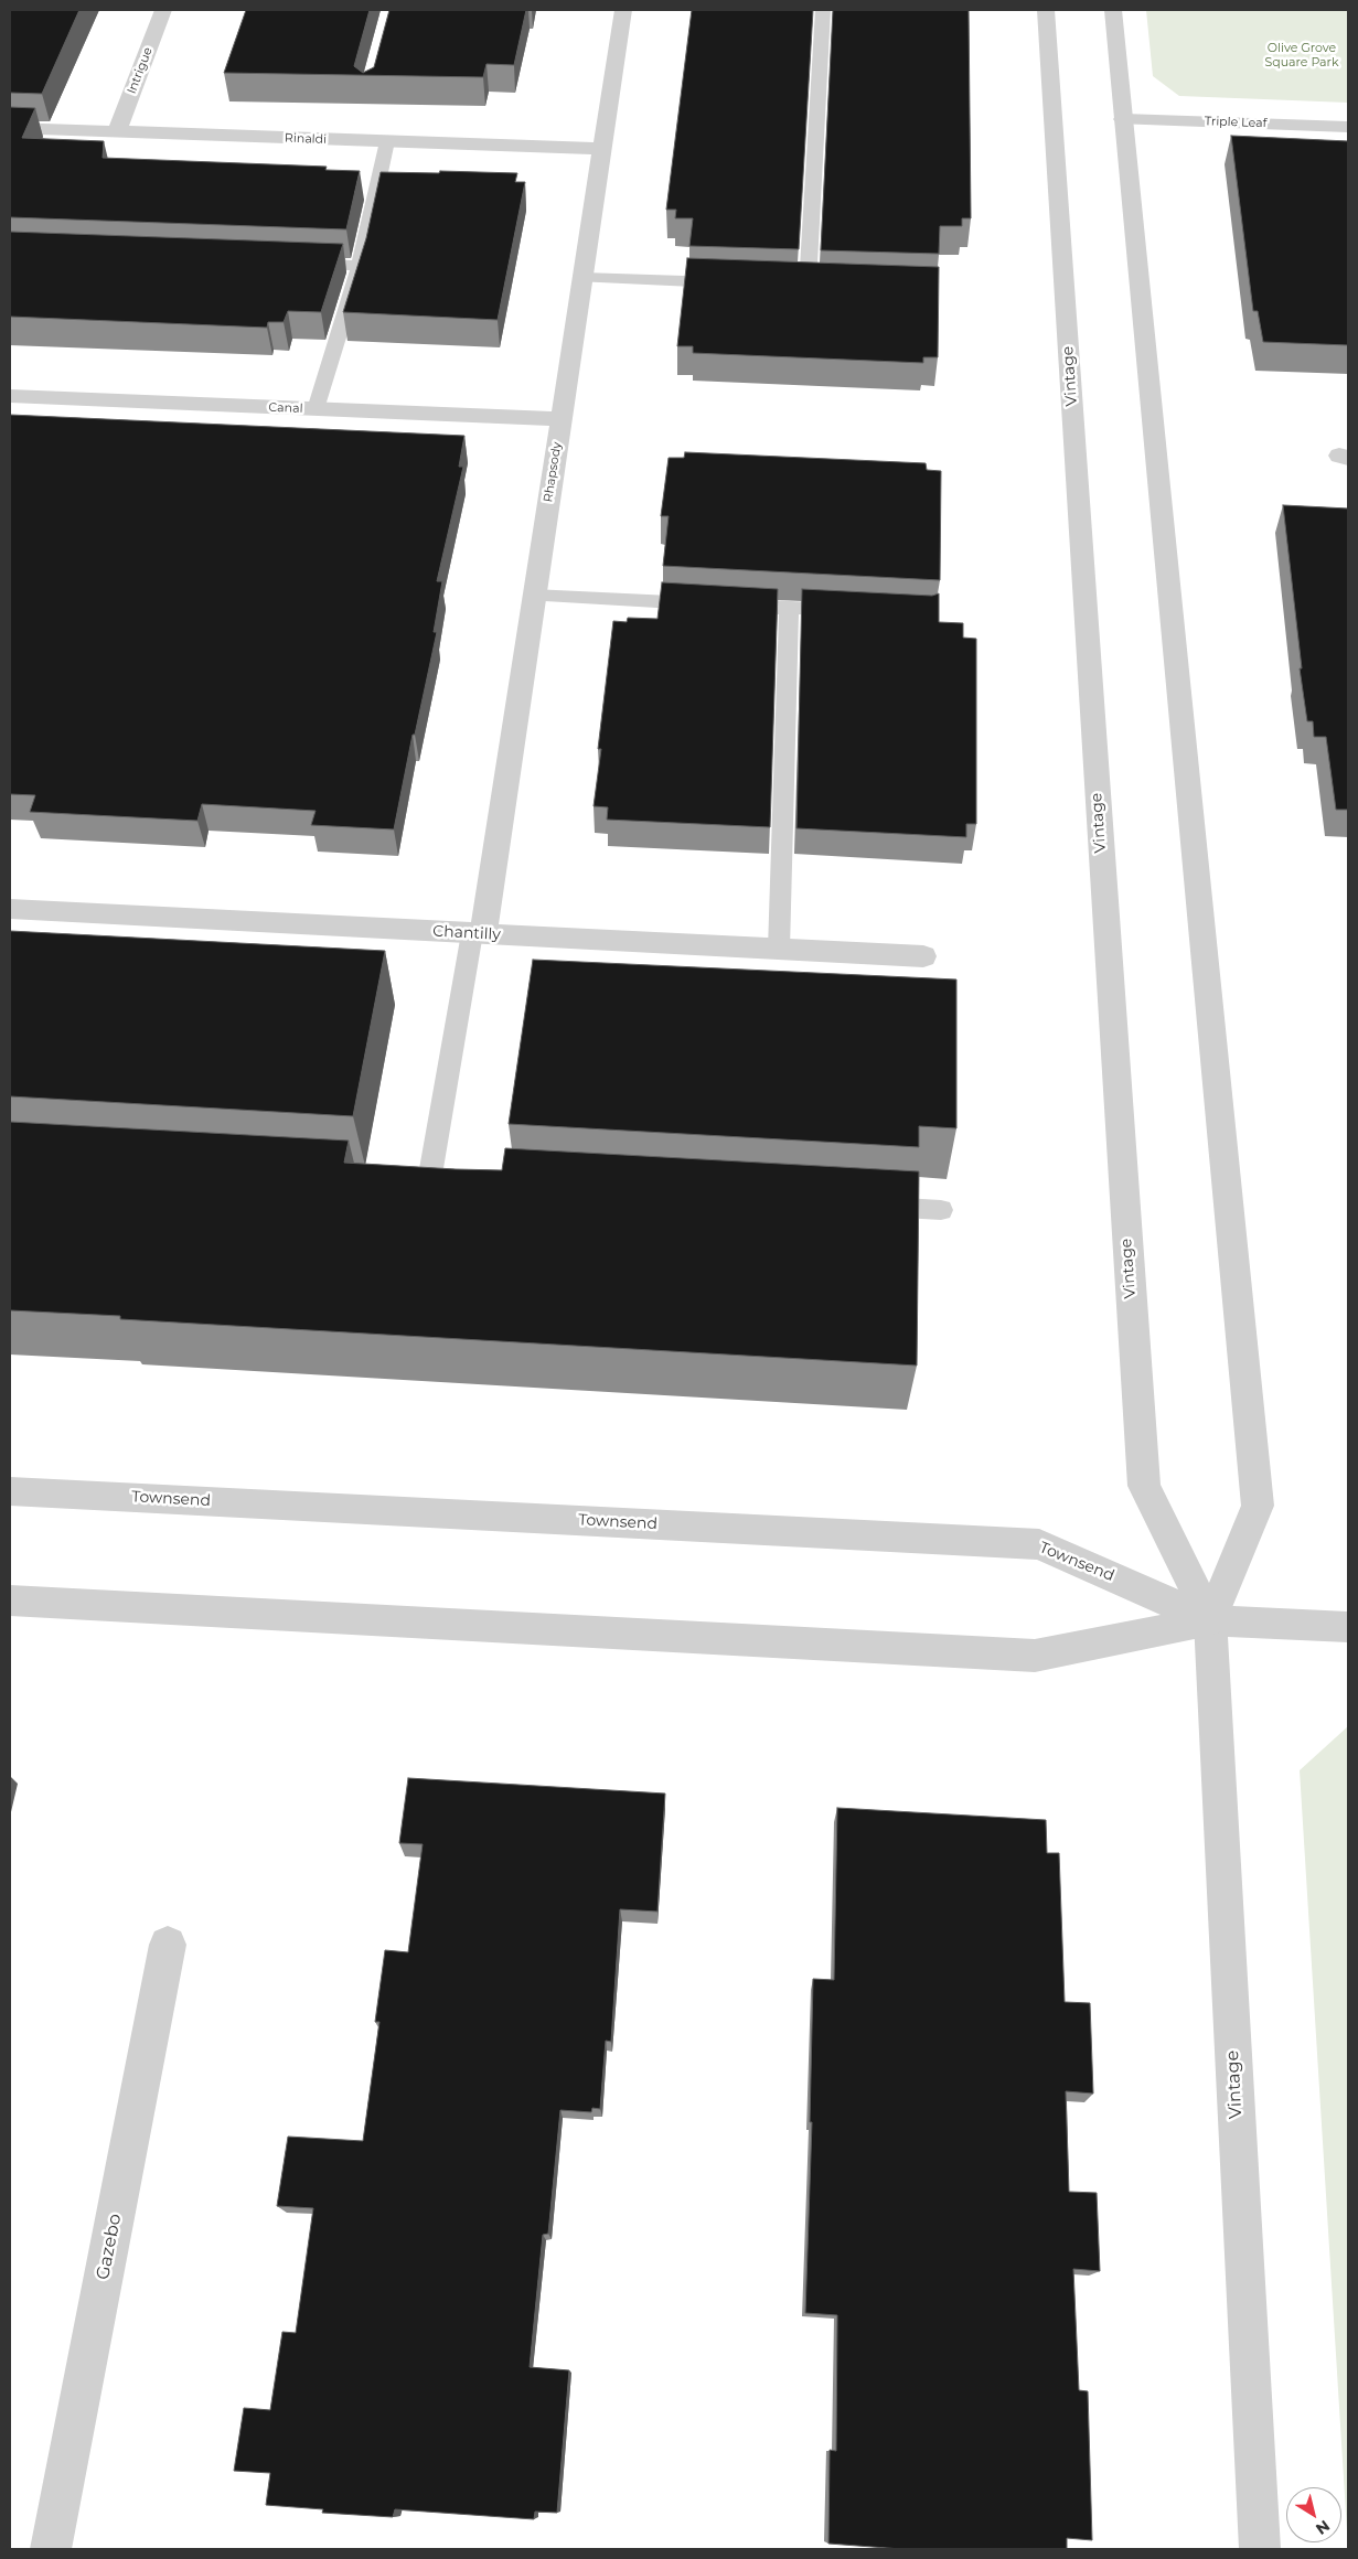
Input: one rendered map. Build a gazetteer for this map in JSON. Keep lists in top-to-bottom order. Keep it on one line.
{"streets":{"street":["Intrigue","Triple Leaf","Rinaldi","Vintage","Canal","Rhapsody","Chantilly","Townsend","Gazebo"]},"crossings":[["Intrigue","Rinaldi"],["Triple Leaf","Vintage"],["Rinaldi","Rhapsody"],["Vintage","Townsend"],["Canal","Rhapsody"],["Rhapsody","Chantilly"]],"parks":["Olive Grove Square Park"],"north":"bottom right"}
